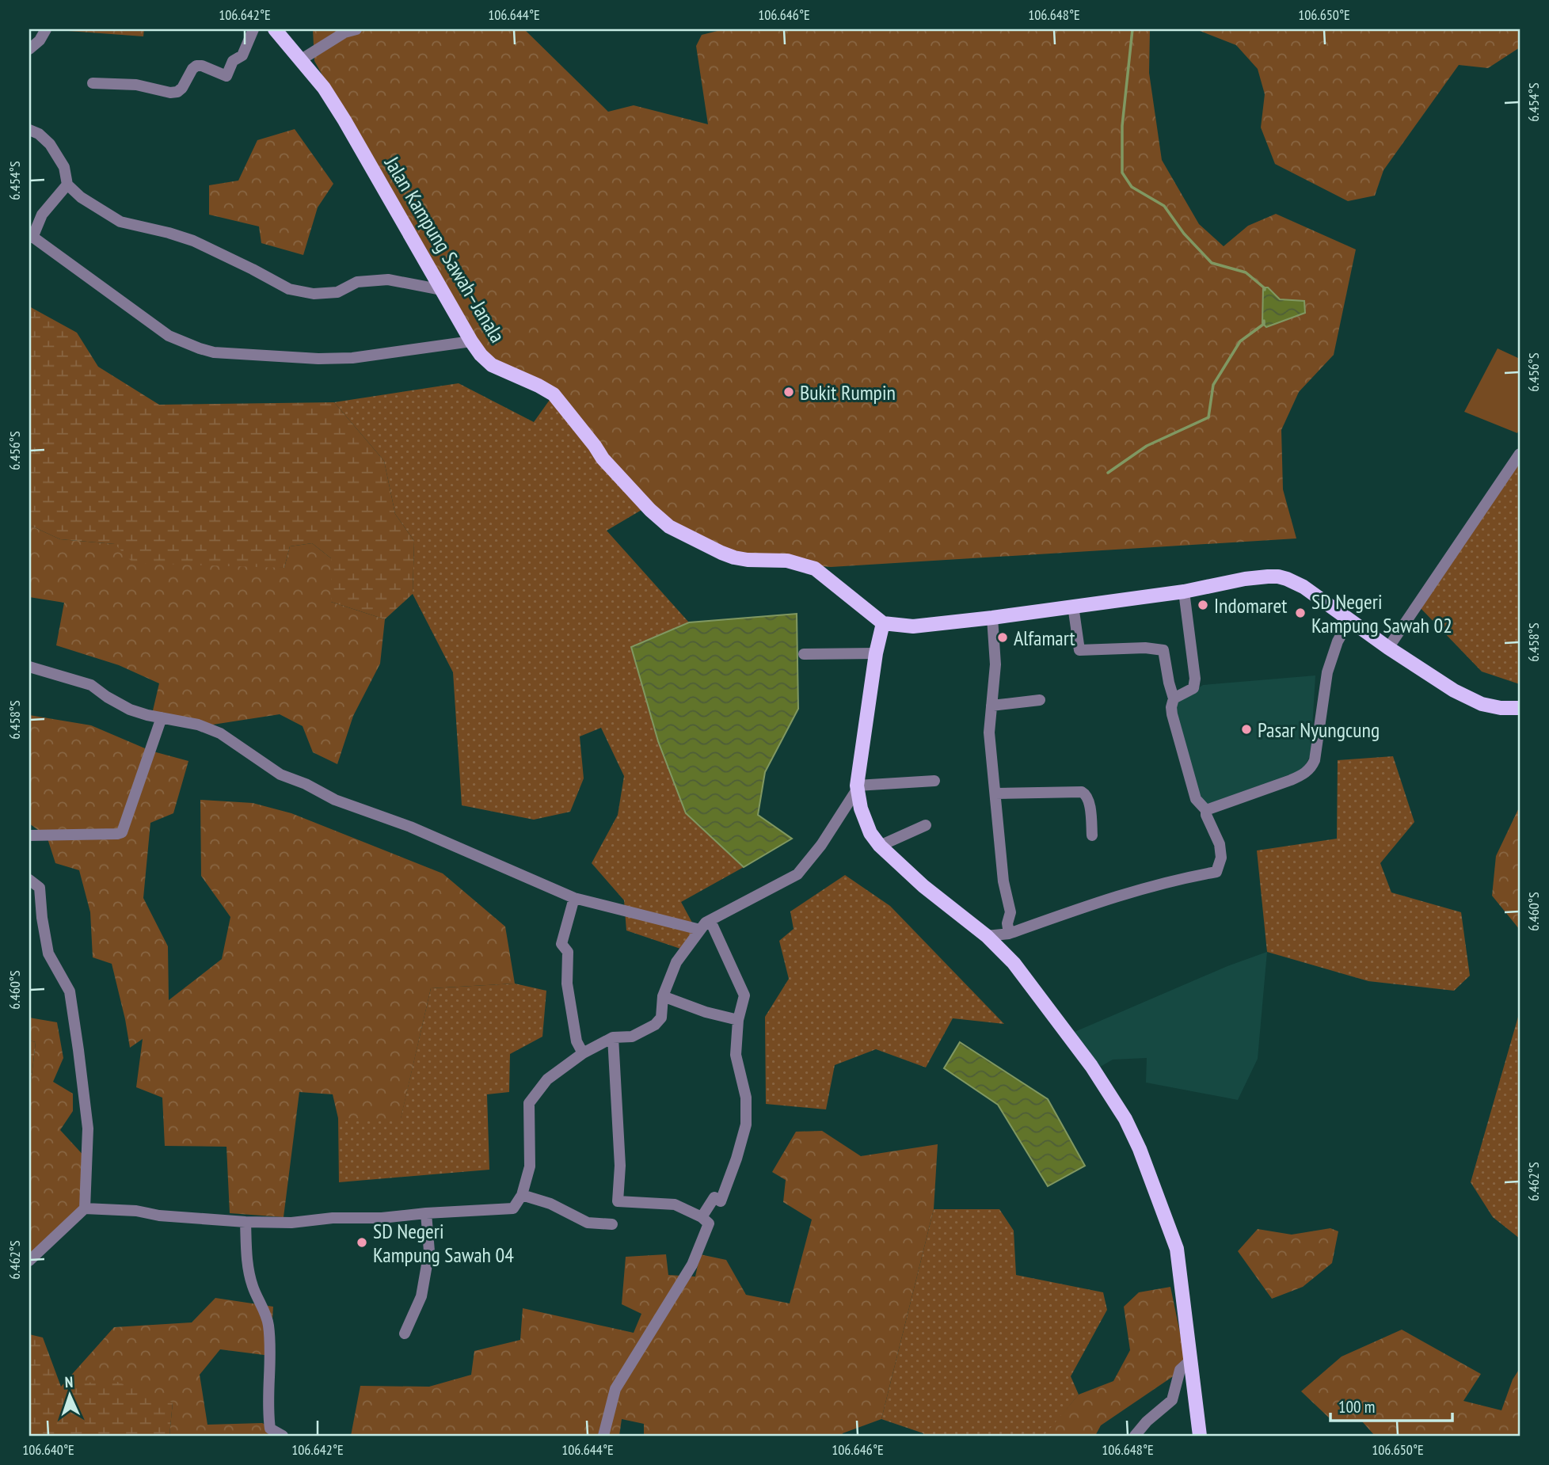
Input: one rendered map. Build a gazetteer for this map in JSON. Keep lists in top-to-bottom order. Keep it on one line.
{"streets":{"main road":["Jalan Kampung Sawah–Janala"]},"places":["Bukit Rumpin","Indomaret","SD Negeri Kampung Sawah 02","Alfamart","Pasar Nyungcung","SD Negeri Kampung Sawah 04"],"scale_bar":"100 m","north":"top","coordinates":["106.642°E","106.644°E","106.646°E","106.648°E","106.650°E","6.454°S","6.456°S","6.458°S","6.460°S","6.462°S","106.640°E"]}
